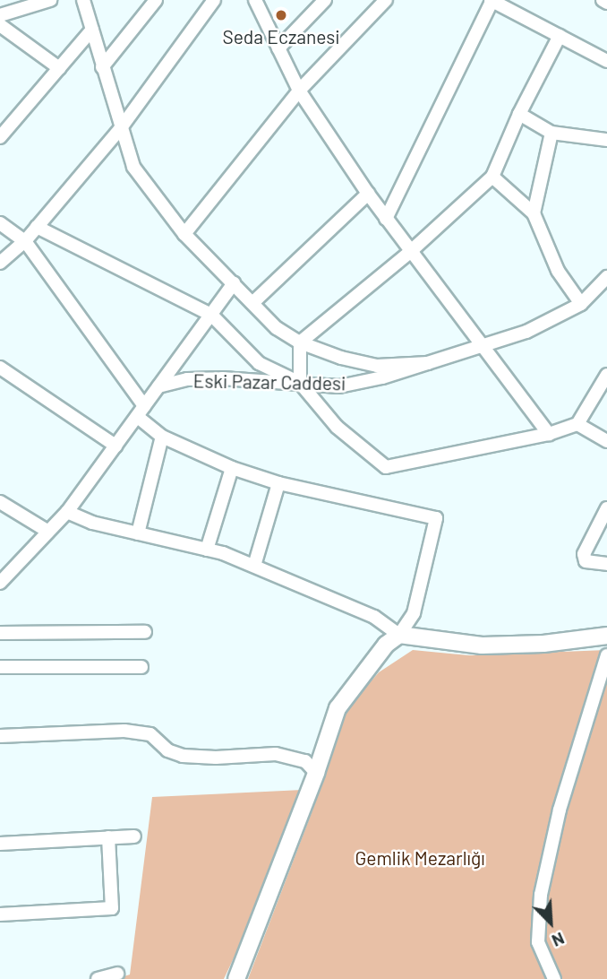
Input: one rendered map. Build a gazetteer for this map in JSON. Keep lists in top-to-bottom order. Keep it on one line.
{"streets":{"street":["Eski Pazar Caddesi"]},"parks":["Gemlik Mezarlığı"],"places":["Seda Eczanesi"],"north":"bottom right"}
